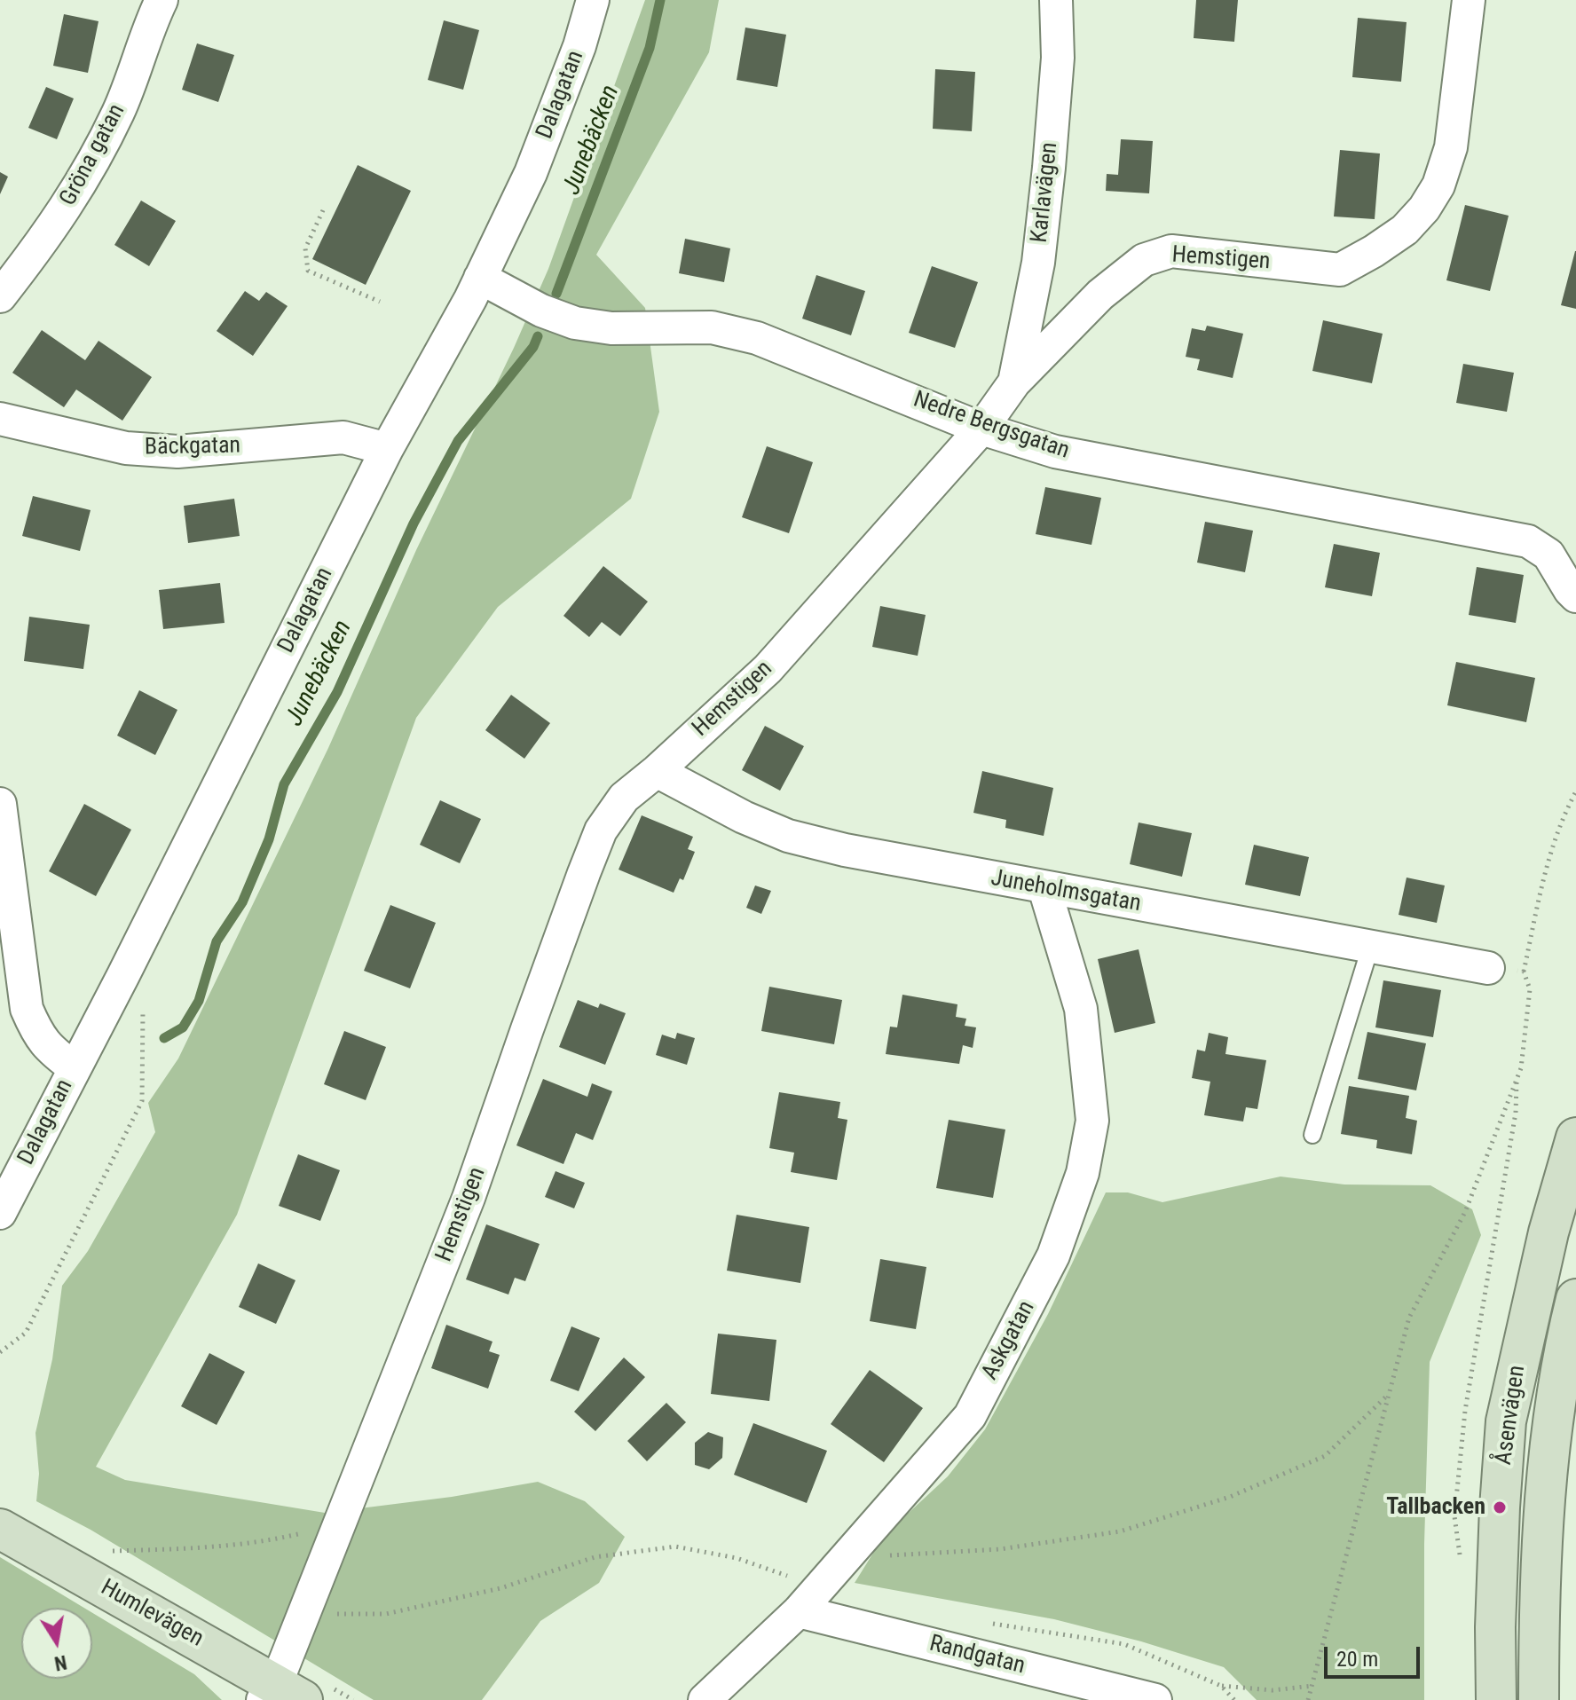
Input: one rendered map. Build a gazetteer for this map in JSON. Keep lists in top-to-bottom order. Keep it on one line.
{"streets":{"street":["Dalagatan","Gröna gatan","Karlavägen","Hemstigen","Nedre Bergsgatan","Bäckgatan","Juneholmsgatan","Askgatan","Åsenvägen","Humlevägen","Randgatan"]},"crossings":[["Dalagatan","Nedre Bergsgatan"],["Dalagatan","Bäckgatan"],["Karlavägen","Hemstigen"],["Hemstigen","Nedre Bergsgatan"],["Hemstigen","Juneholmsgatan"],["Hemstigen","Humlevägen"],["Juneholmsgatan","Askgatan"],["Askgatan","Randgatan"]],"water":["Junebäcken"],"places":["Tallbacken"],"scale_bar":"20 m","north":"bottom"}
